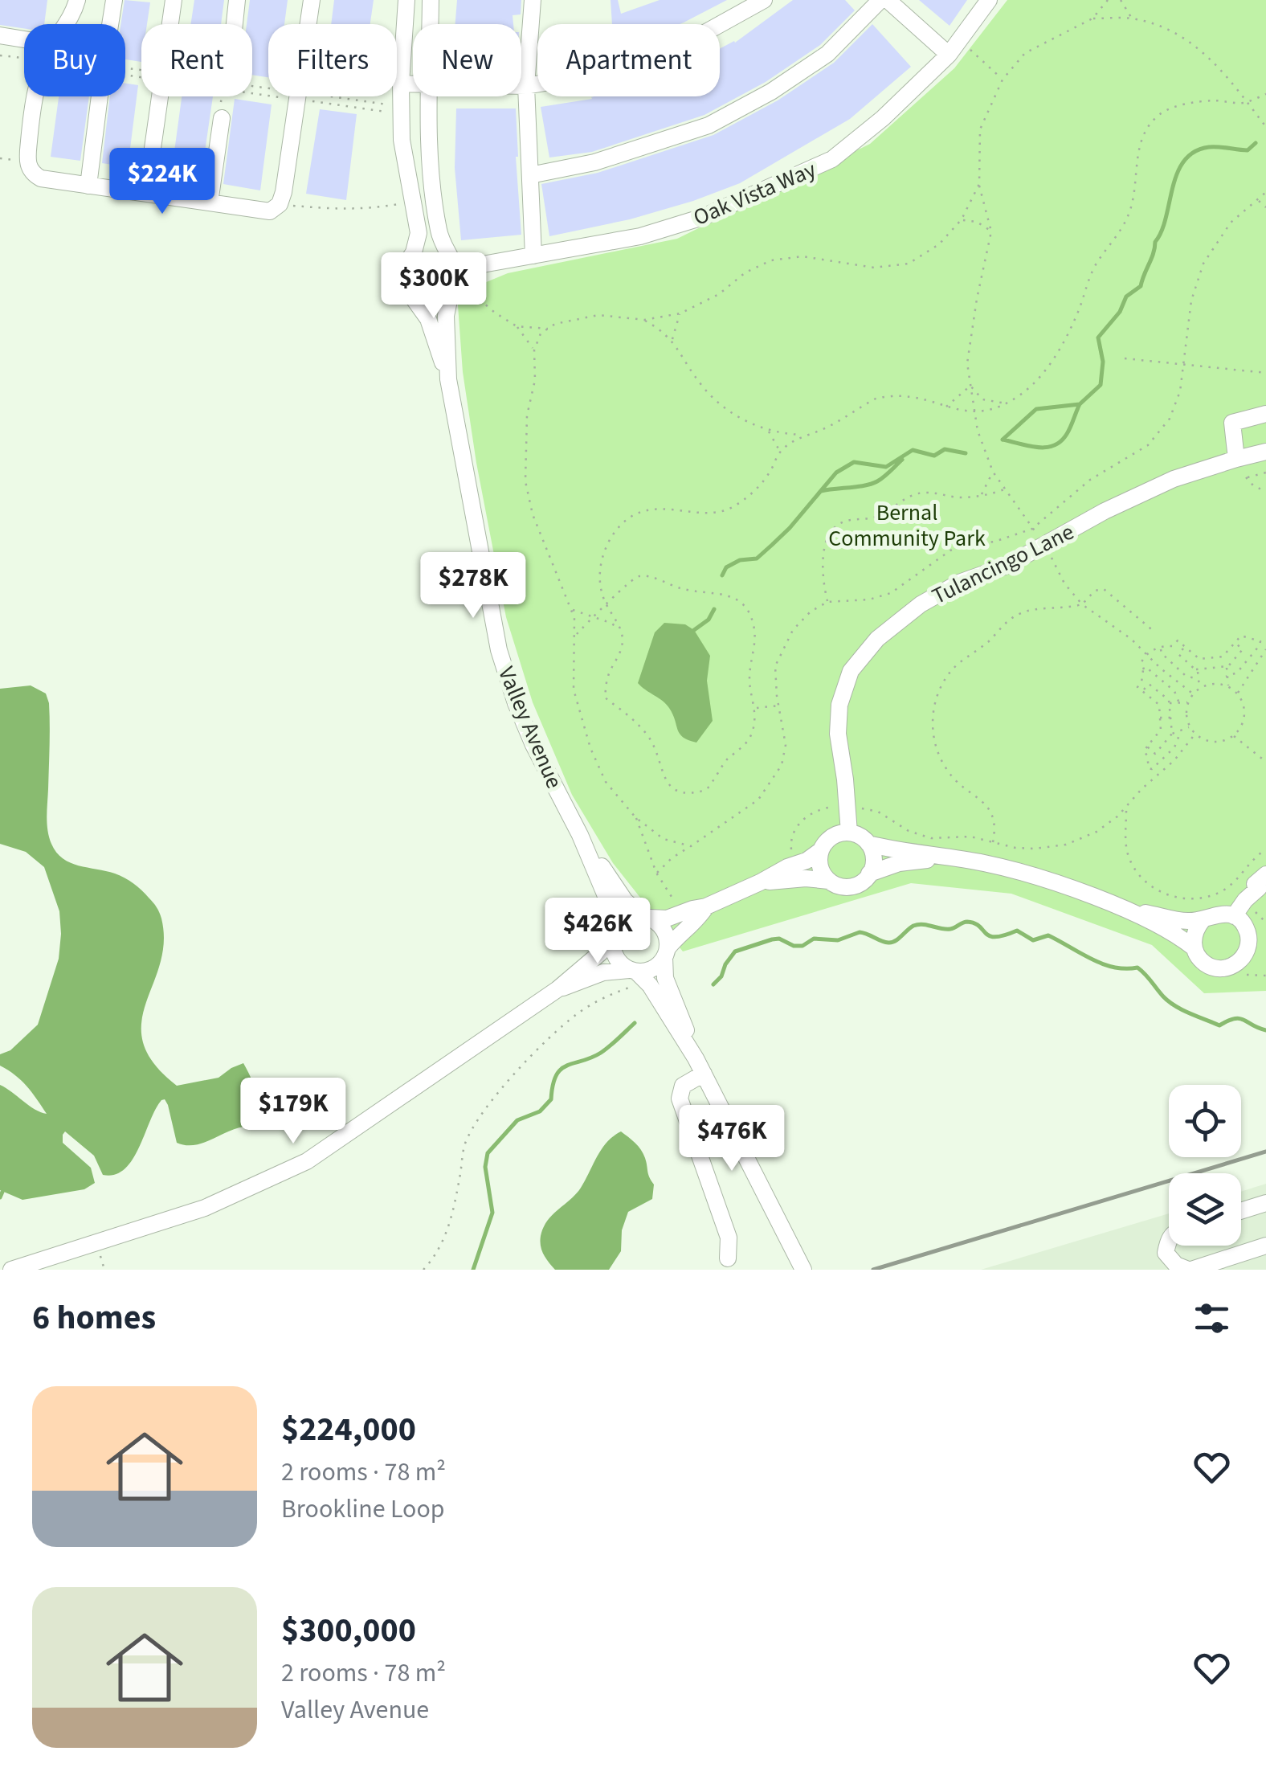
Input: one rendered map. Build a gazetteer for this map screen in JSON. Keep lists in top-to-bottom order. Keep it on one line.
{"streets":{"street":["Oak Vista Way","Tulancingo Lane","Valley Avenue"]},"crossings":[["Oak Vista Way","Valley Avenue"]],"parks":["Bernal Community Park"],"page":{"chip":["Buy","Rent","Filters","New","Apartment"],"price":["$224K","$300K","$278K","$426K","$179K","$476K"],"heading":"6 homes","list":[{"name":"$224,000","note":"2 rooms · 78 m² · Brookline Loop"},{"name":"$300,000","note":"2 rooms · 78 m² · Valley Avenue"}]}}
